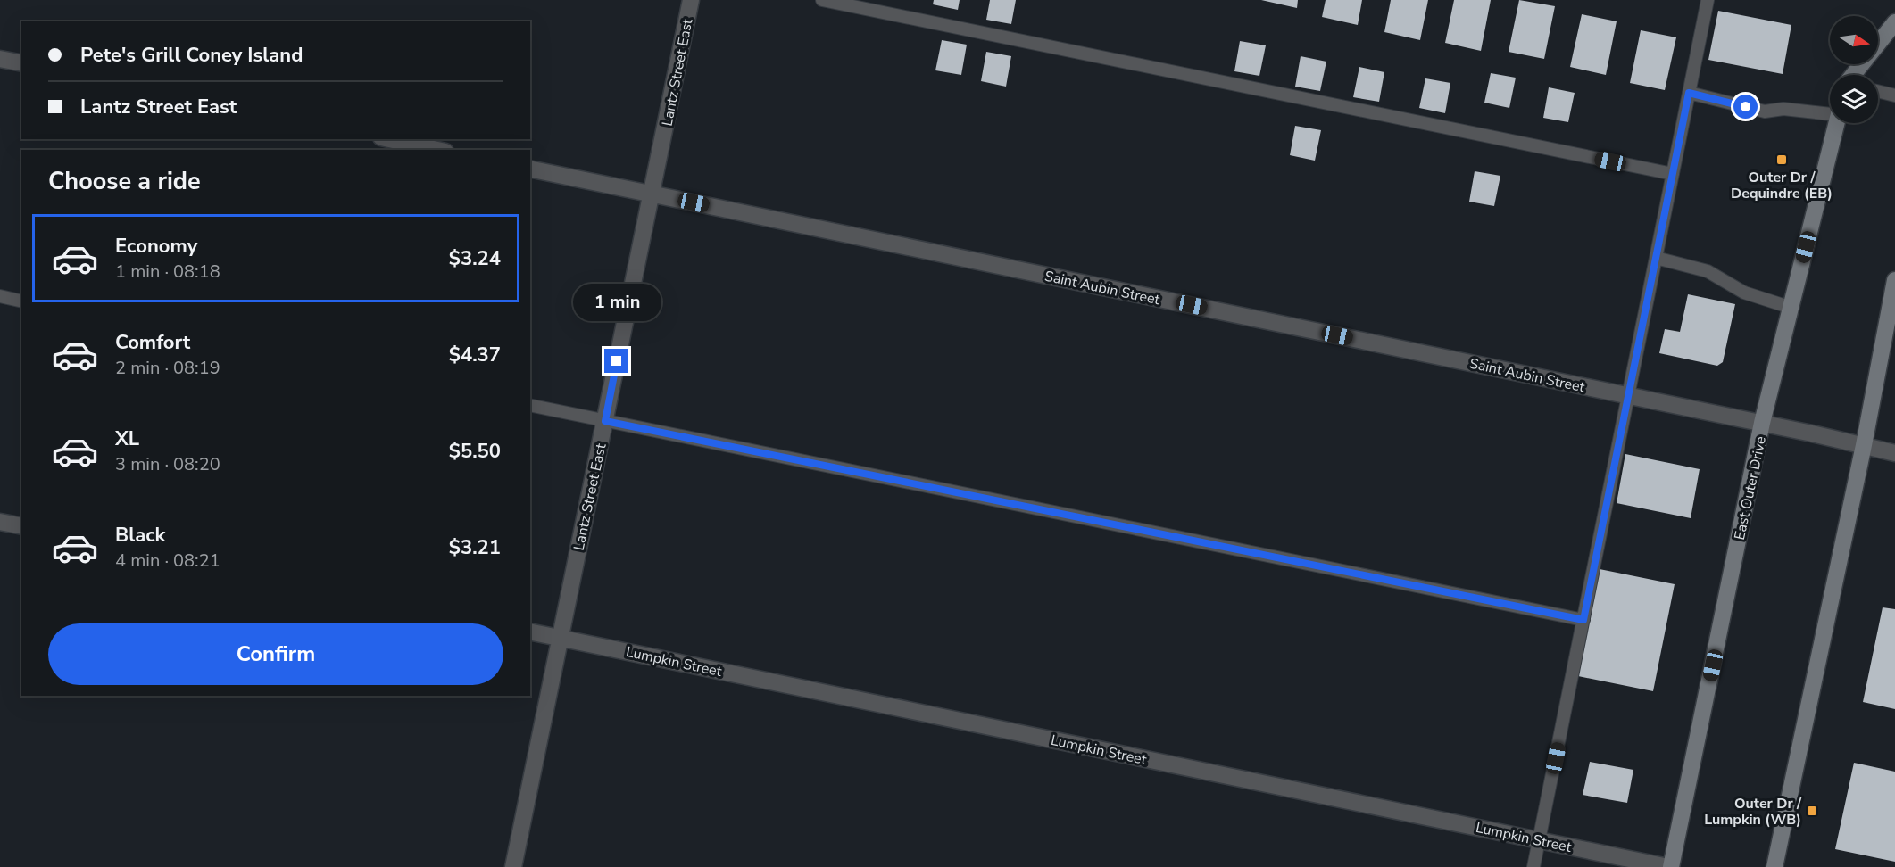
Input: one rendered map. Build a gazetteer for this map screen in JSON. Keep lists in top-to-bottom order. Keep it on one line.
{"streets":{"street":["Lantz Street East","Saint Aubin Street","East Outer Drive","Lumpkin Street"]},"crossings":[["Lantz Street East","Saint Aubin Street"],["Lantz Street East","Lumpkin Street"],["Saint Aubin Street","East Outer Drive"],["East Outer Drive","Lumpkin Street"]],"places":{"transit":["Outer Dr / Dequindre (EB)","Outer Dr / Lumpkin (WB)"]},"north":"right","page":{"banner":["Pete's Grill Coney Island","Lantz Street East"],"heading":"Choose a ride","list":[{"name":"Economy","note":"1 min · 08:18","value":"$3.24"},{"name":"Comfort","note":"2 min · 08:19","value":"$4.37"},{"name":"XL","note":"3 min · 08:20","value":"$5.50"},{"name":"Black","note":"4 min · 08:21","value":"$3.21"}],"bubble":"1 min","buttons":"Confirm"}}
